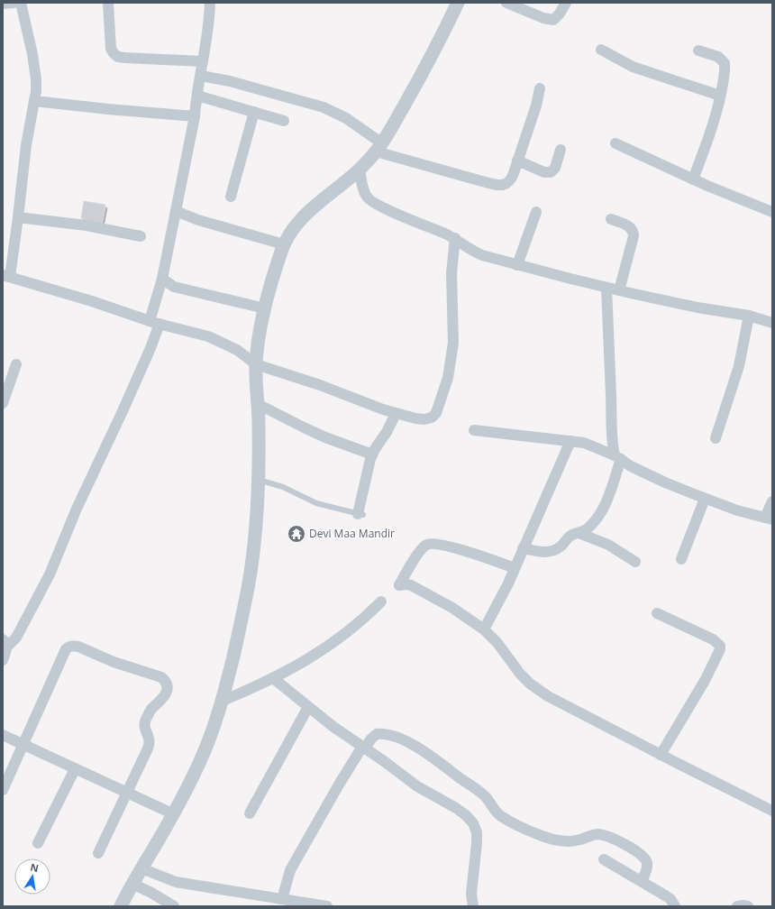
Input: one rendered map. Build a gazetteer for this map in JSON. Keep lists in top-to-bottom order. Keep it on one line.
{"places":{"temple":["Devi Maa Mandir"]},"north":"top"}
